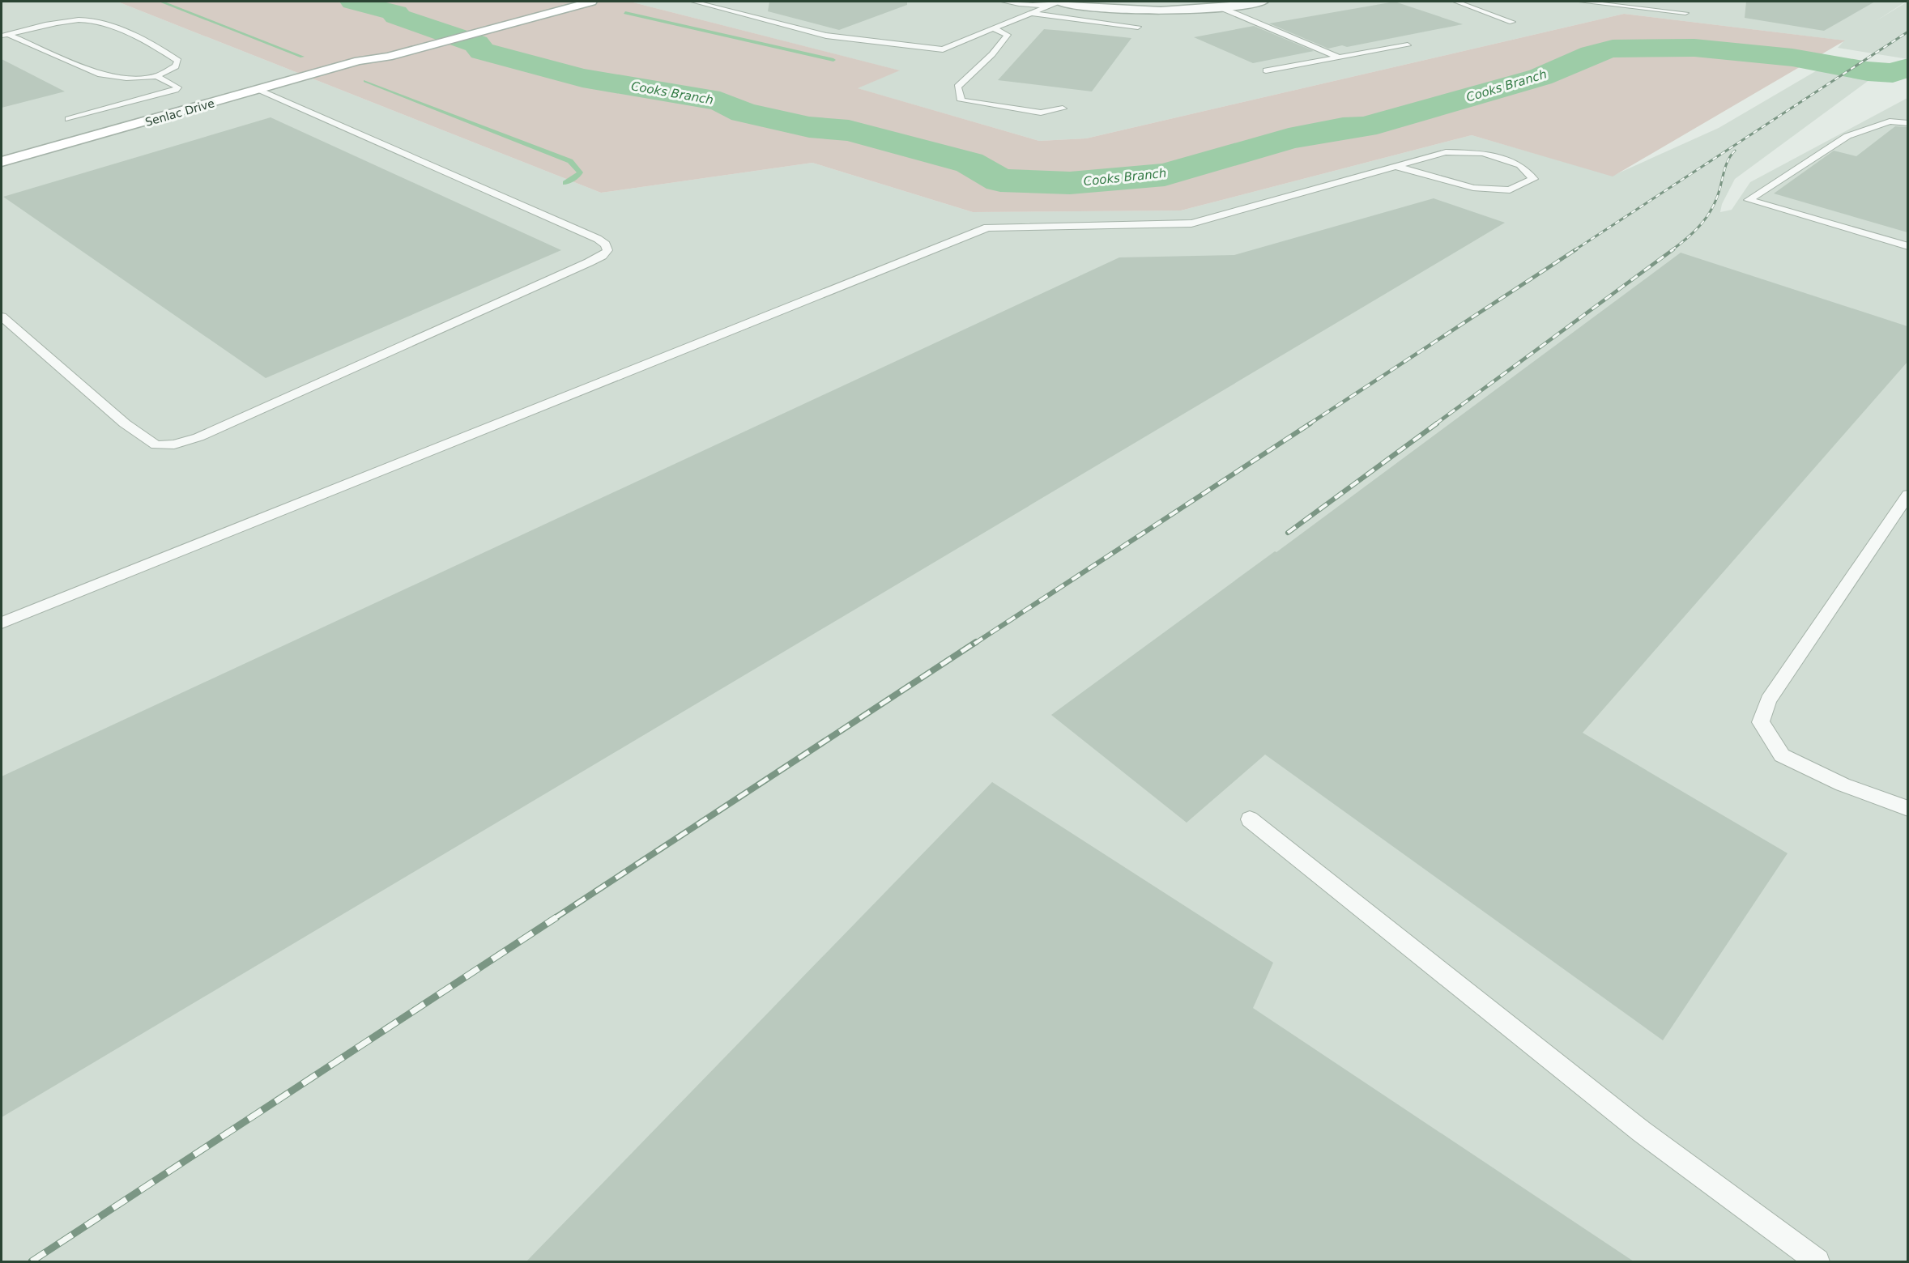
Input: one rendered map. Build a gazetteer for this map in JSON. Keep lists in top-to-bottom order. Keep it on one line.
{"streets":{"street":["Senlac Drive"]},"water":["Cooks Branch"]}
